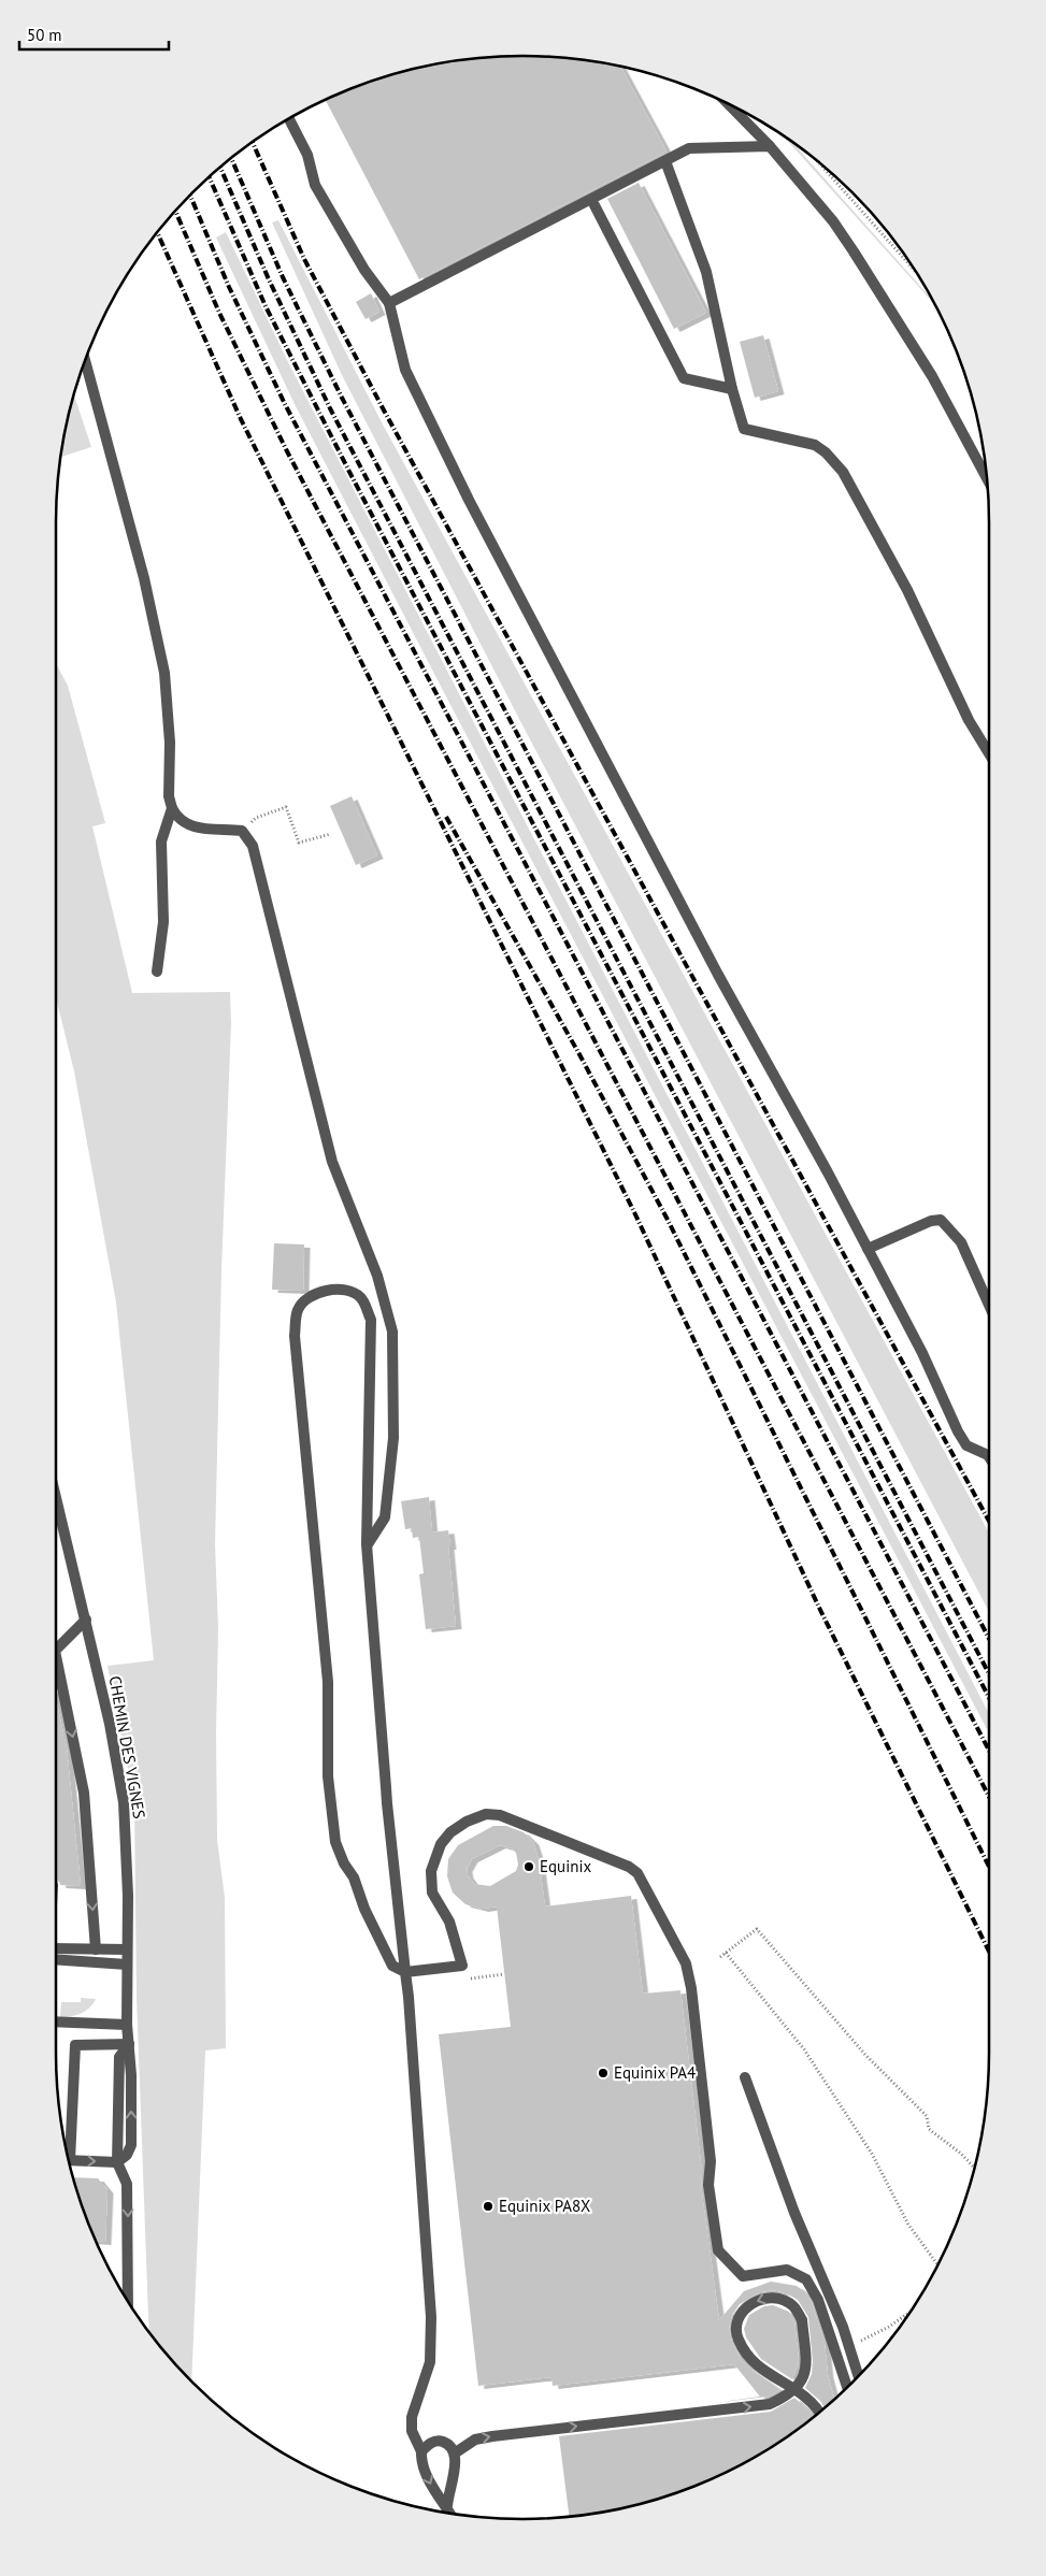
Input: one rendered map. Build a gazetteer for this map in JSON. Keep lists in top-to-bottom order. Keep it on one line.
{"streets":{"street":["CHEMIN DES VIGNES"]},"places":["Equinix","Equinix PA4","Equinix PA8X"],"scale_bar":"50 m"}
